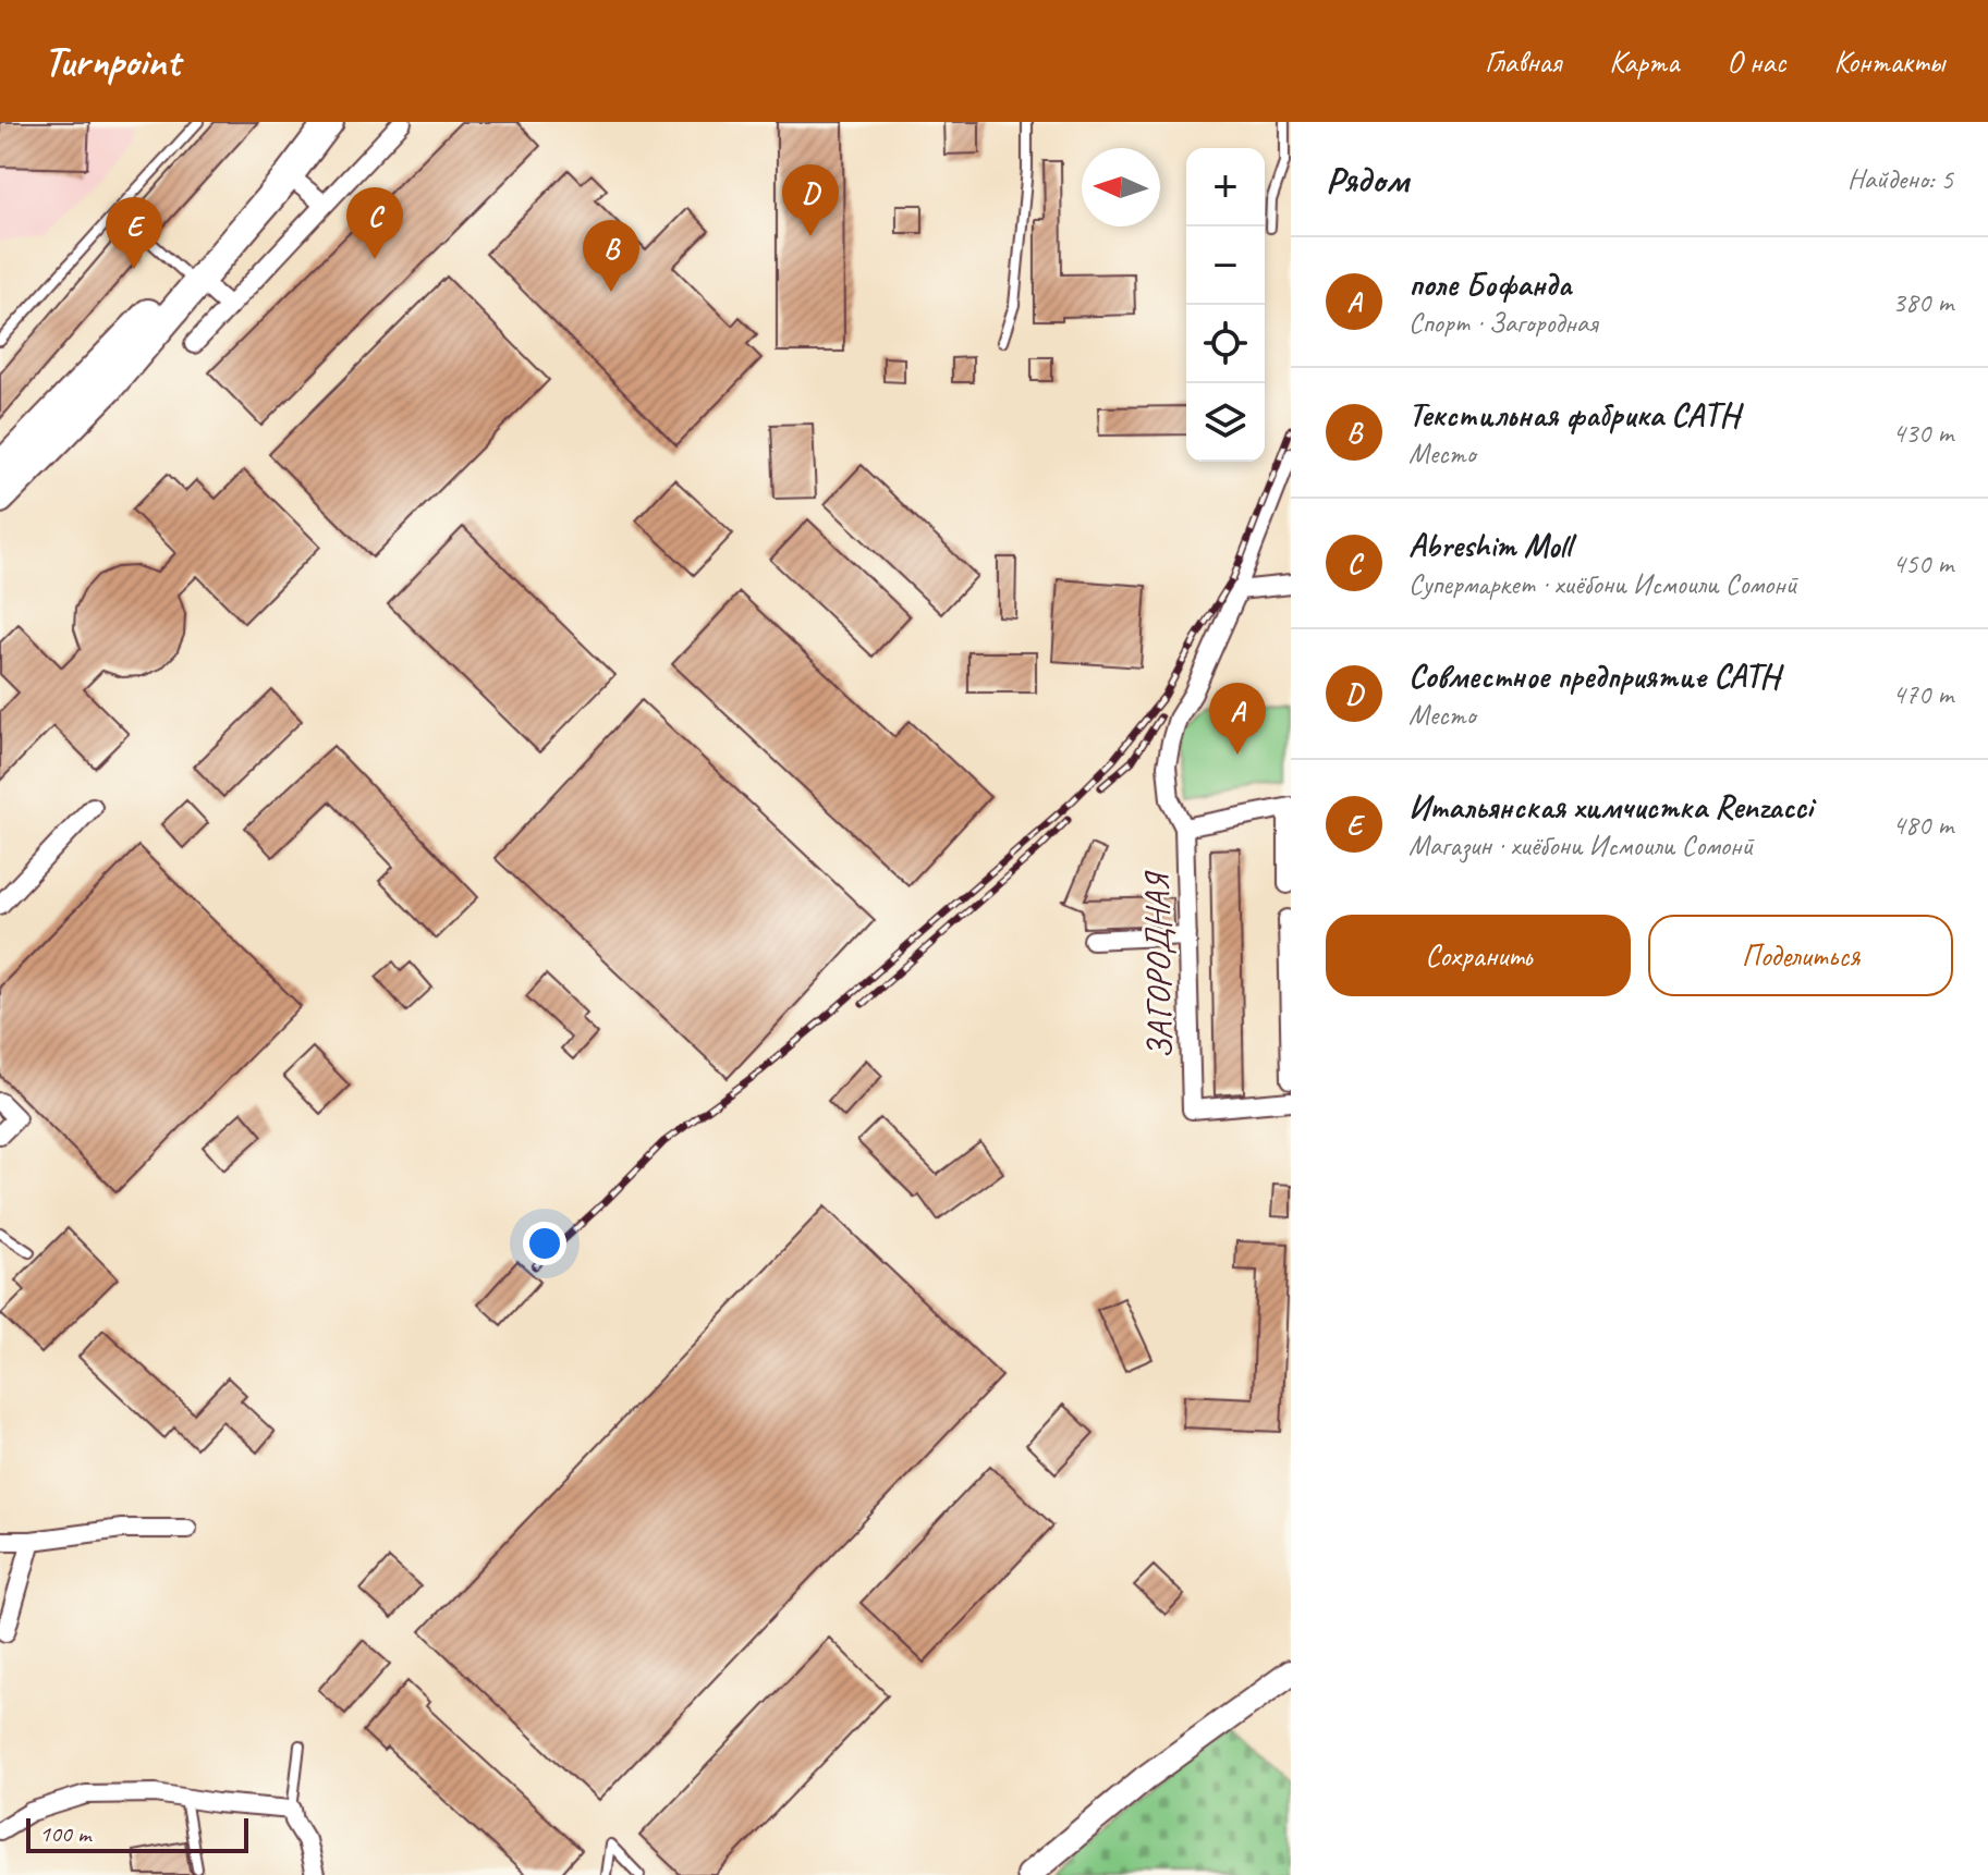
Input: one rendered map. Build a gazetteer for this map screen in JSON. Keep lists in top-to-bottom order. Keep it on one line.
{"streets":{"street":["ЗАГОРОДНАЯ"]},"scale_bar":"100 m","north":"left","page":{"header":"Turnpoint","nav":["Главная","Карта","О нас","Контакты"],"heading":["Рядом","Найдено: 5"],"map_buttons":["+","−"],"pins":["D","C","E","B","A"],"list":[{"mark":"A","name":"поле Бофанда","note":"Спорт · Загородная","value":"380 m"},{"mark":"B","name":"Текстильная фабрика САТН","note":"Место","value":"430 m"},{"mark":"C","name":"Abreshim Moll","note":"Супермаркет · хиёбони Исмоили Сомонӣ","value":"450 m"},{"mark":"D","name":"Совместное предприятие CATH","note":"Место","value":"470 m"},{"mark":"E","name":"Итальянская химчистка Renzacci","note":"Магазин · хиёбони Исмоили Сомонӣ","value":"480 m"}],"buttons":["Сохранить","Поделиться"],"scale":"100 m"}}
